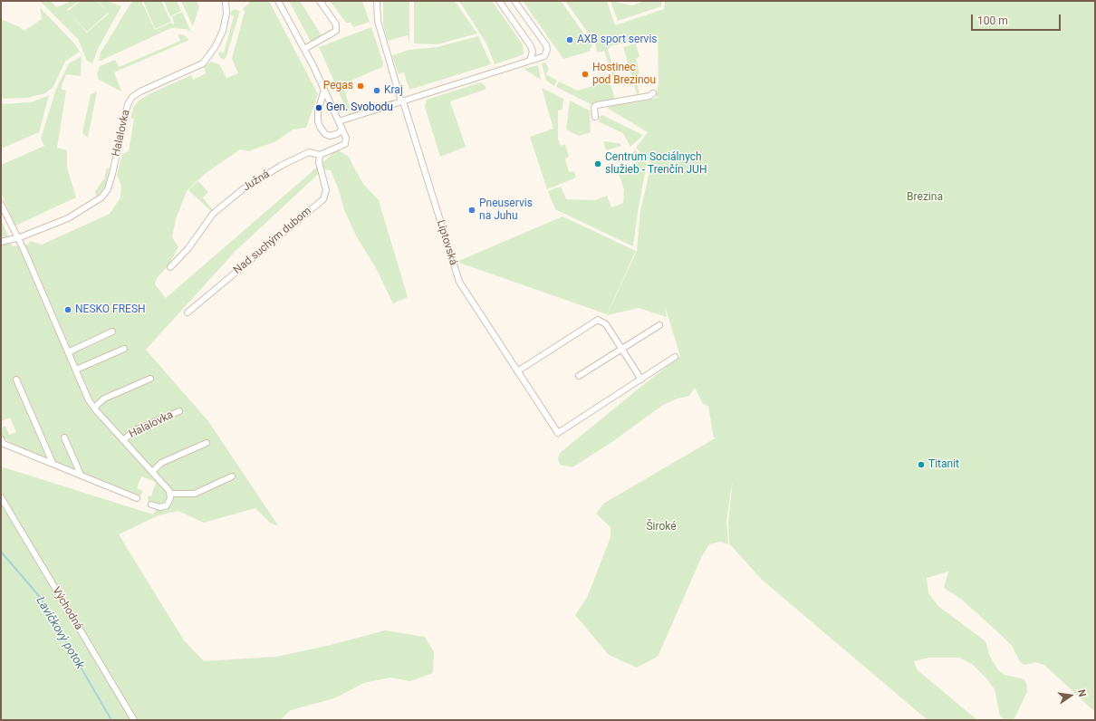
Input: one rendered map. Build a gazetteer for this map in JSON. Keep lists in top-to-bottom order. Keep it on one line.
{"streets":{"street":["Halalovka","Južná","Nad suchým dubom","Liptovská","Východná"]},"crossings":[["Južná","Nad suchým dubom"]],"water":["Lavičkový potok"],"parks":["Brezina","Široké"],"places":["AXB sport servis","Hostinec pod Brezinou","Pegas","Kraj","Gen. Svobodu","Centrum Sociálnych služieb - Trenčín JUH","Pneuservis na Juhu","NESKO FRESH","Titanit"],"scale_bar":"100 m","north":"right"}
